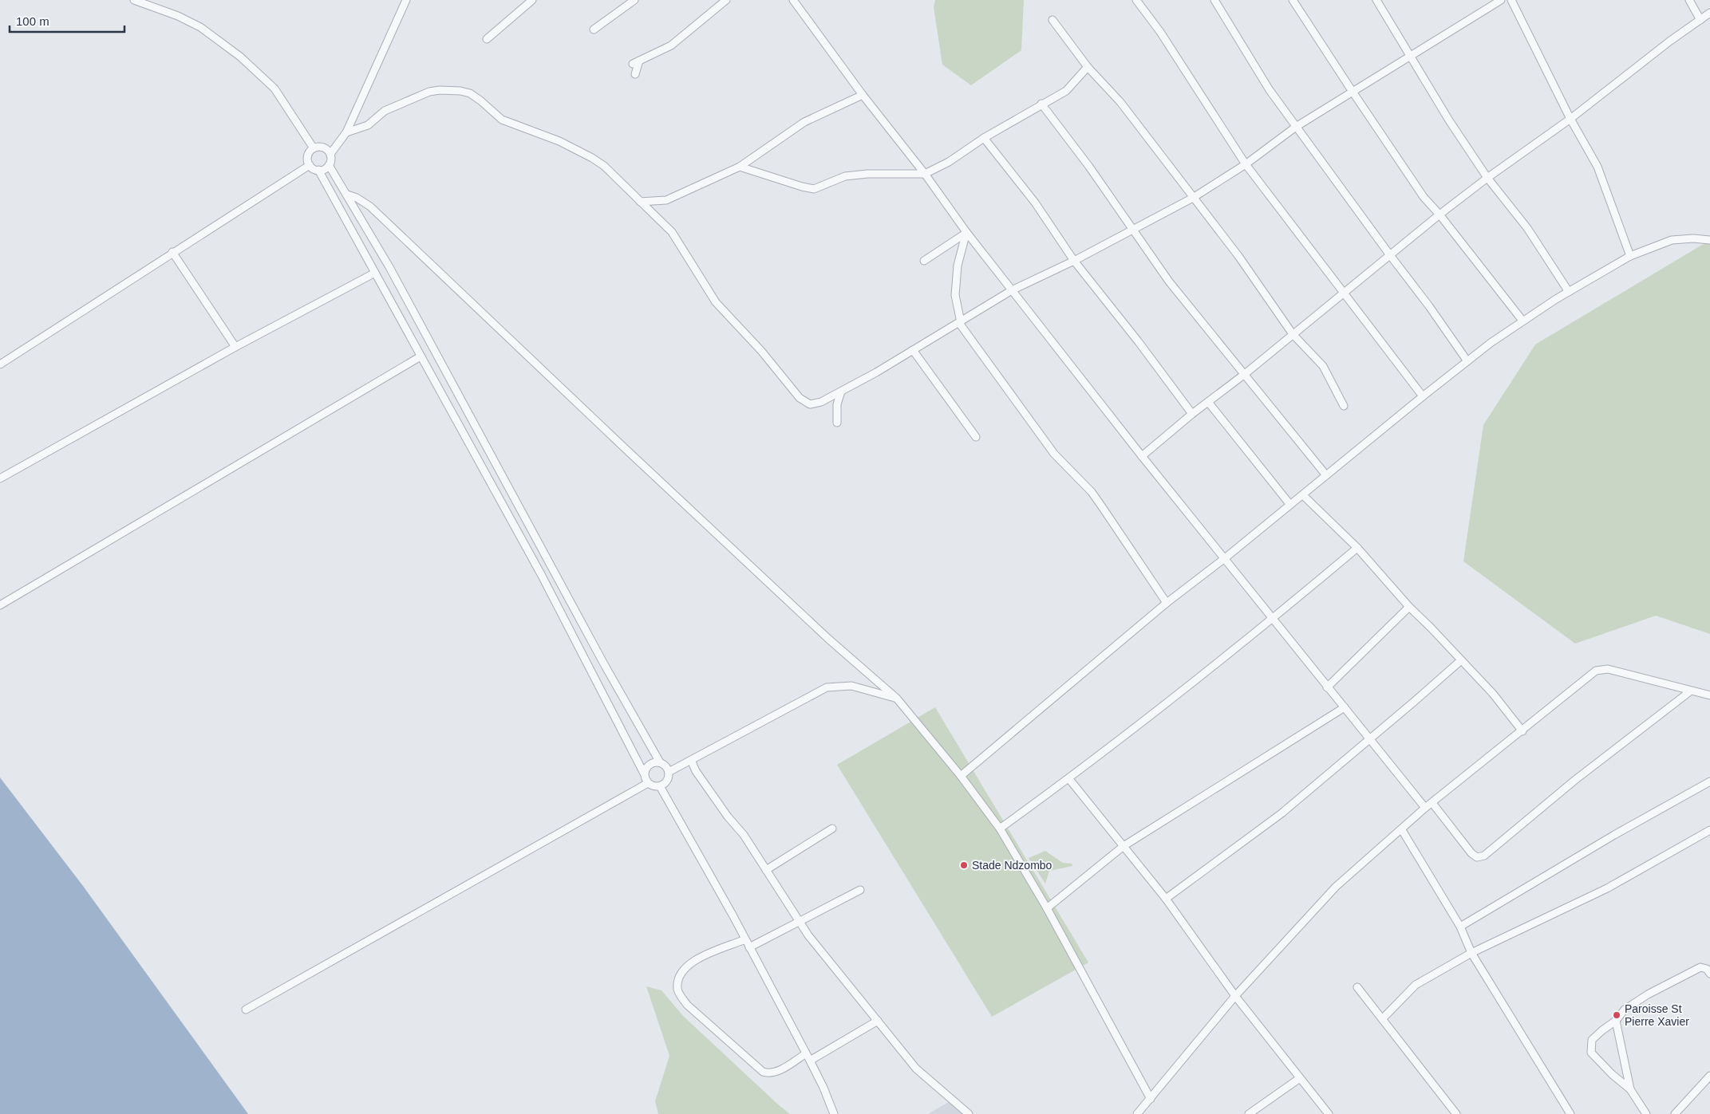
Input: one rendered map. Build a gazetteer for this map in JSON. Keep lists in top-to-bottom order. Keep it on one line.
{"places":["Stade Ndzombo","Paroisse St Pierre Xavier"],"scale_bar":"100 m"}
